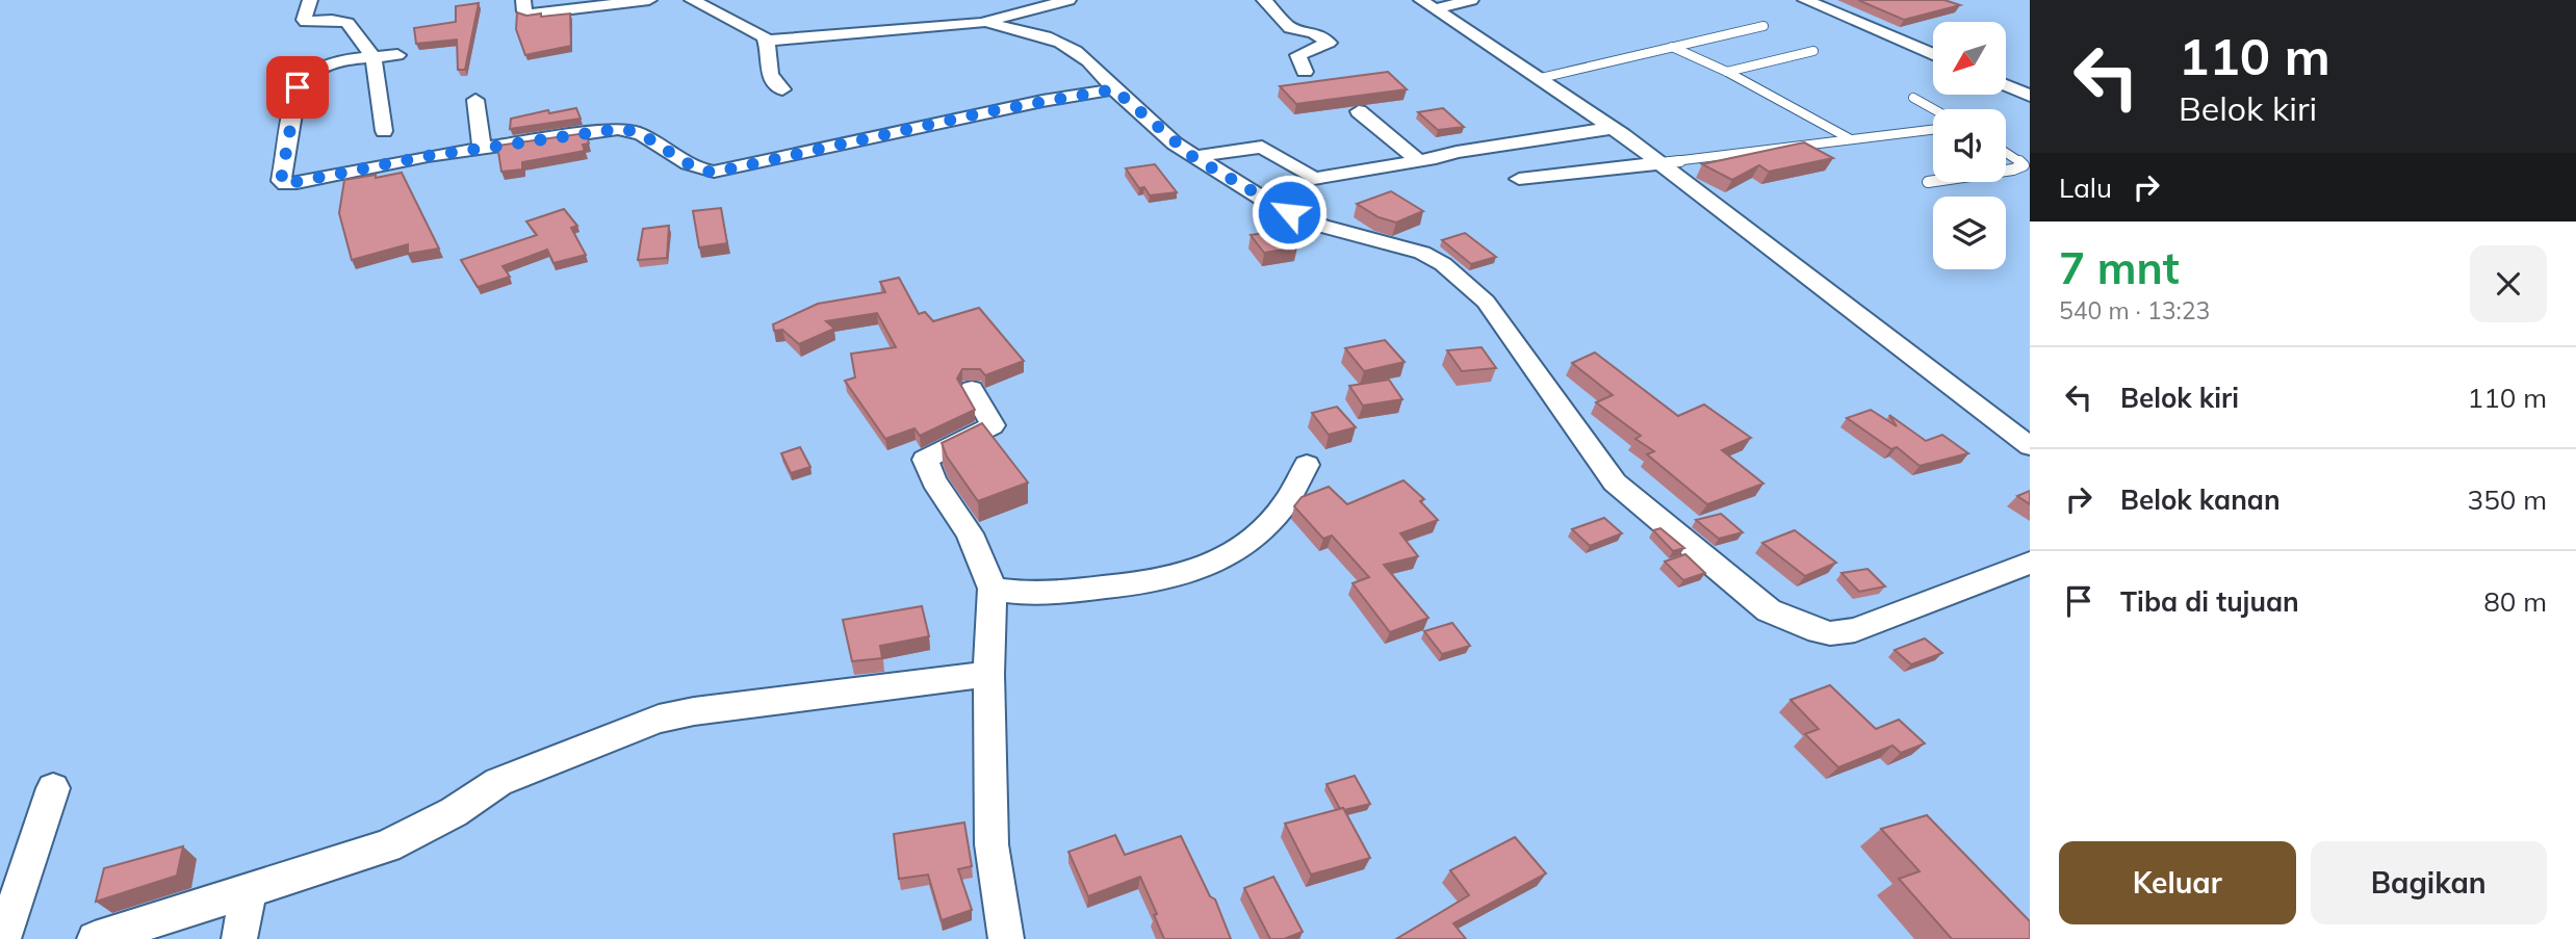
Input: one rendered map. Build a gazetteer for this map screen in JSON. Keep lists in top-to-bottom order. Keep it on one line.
{"north":"bottom left","page":{"turn":["110 m","Belok kiri"],"then":"Lalu","heading":["7 mnt","540 m · 13:23"],"list":[{"name":"Belok kiri","value":"110 m"},{"name":"Belok kanan","value":"350 m"},{"name":"Tiba di tujuan","value":"80 m"}],"buttons":["Keluar","Bagikan"]}}
